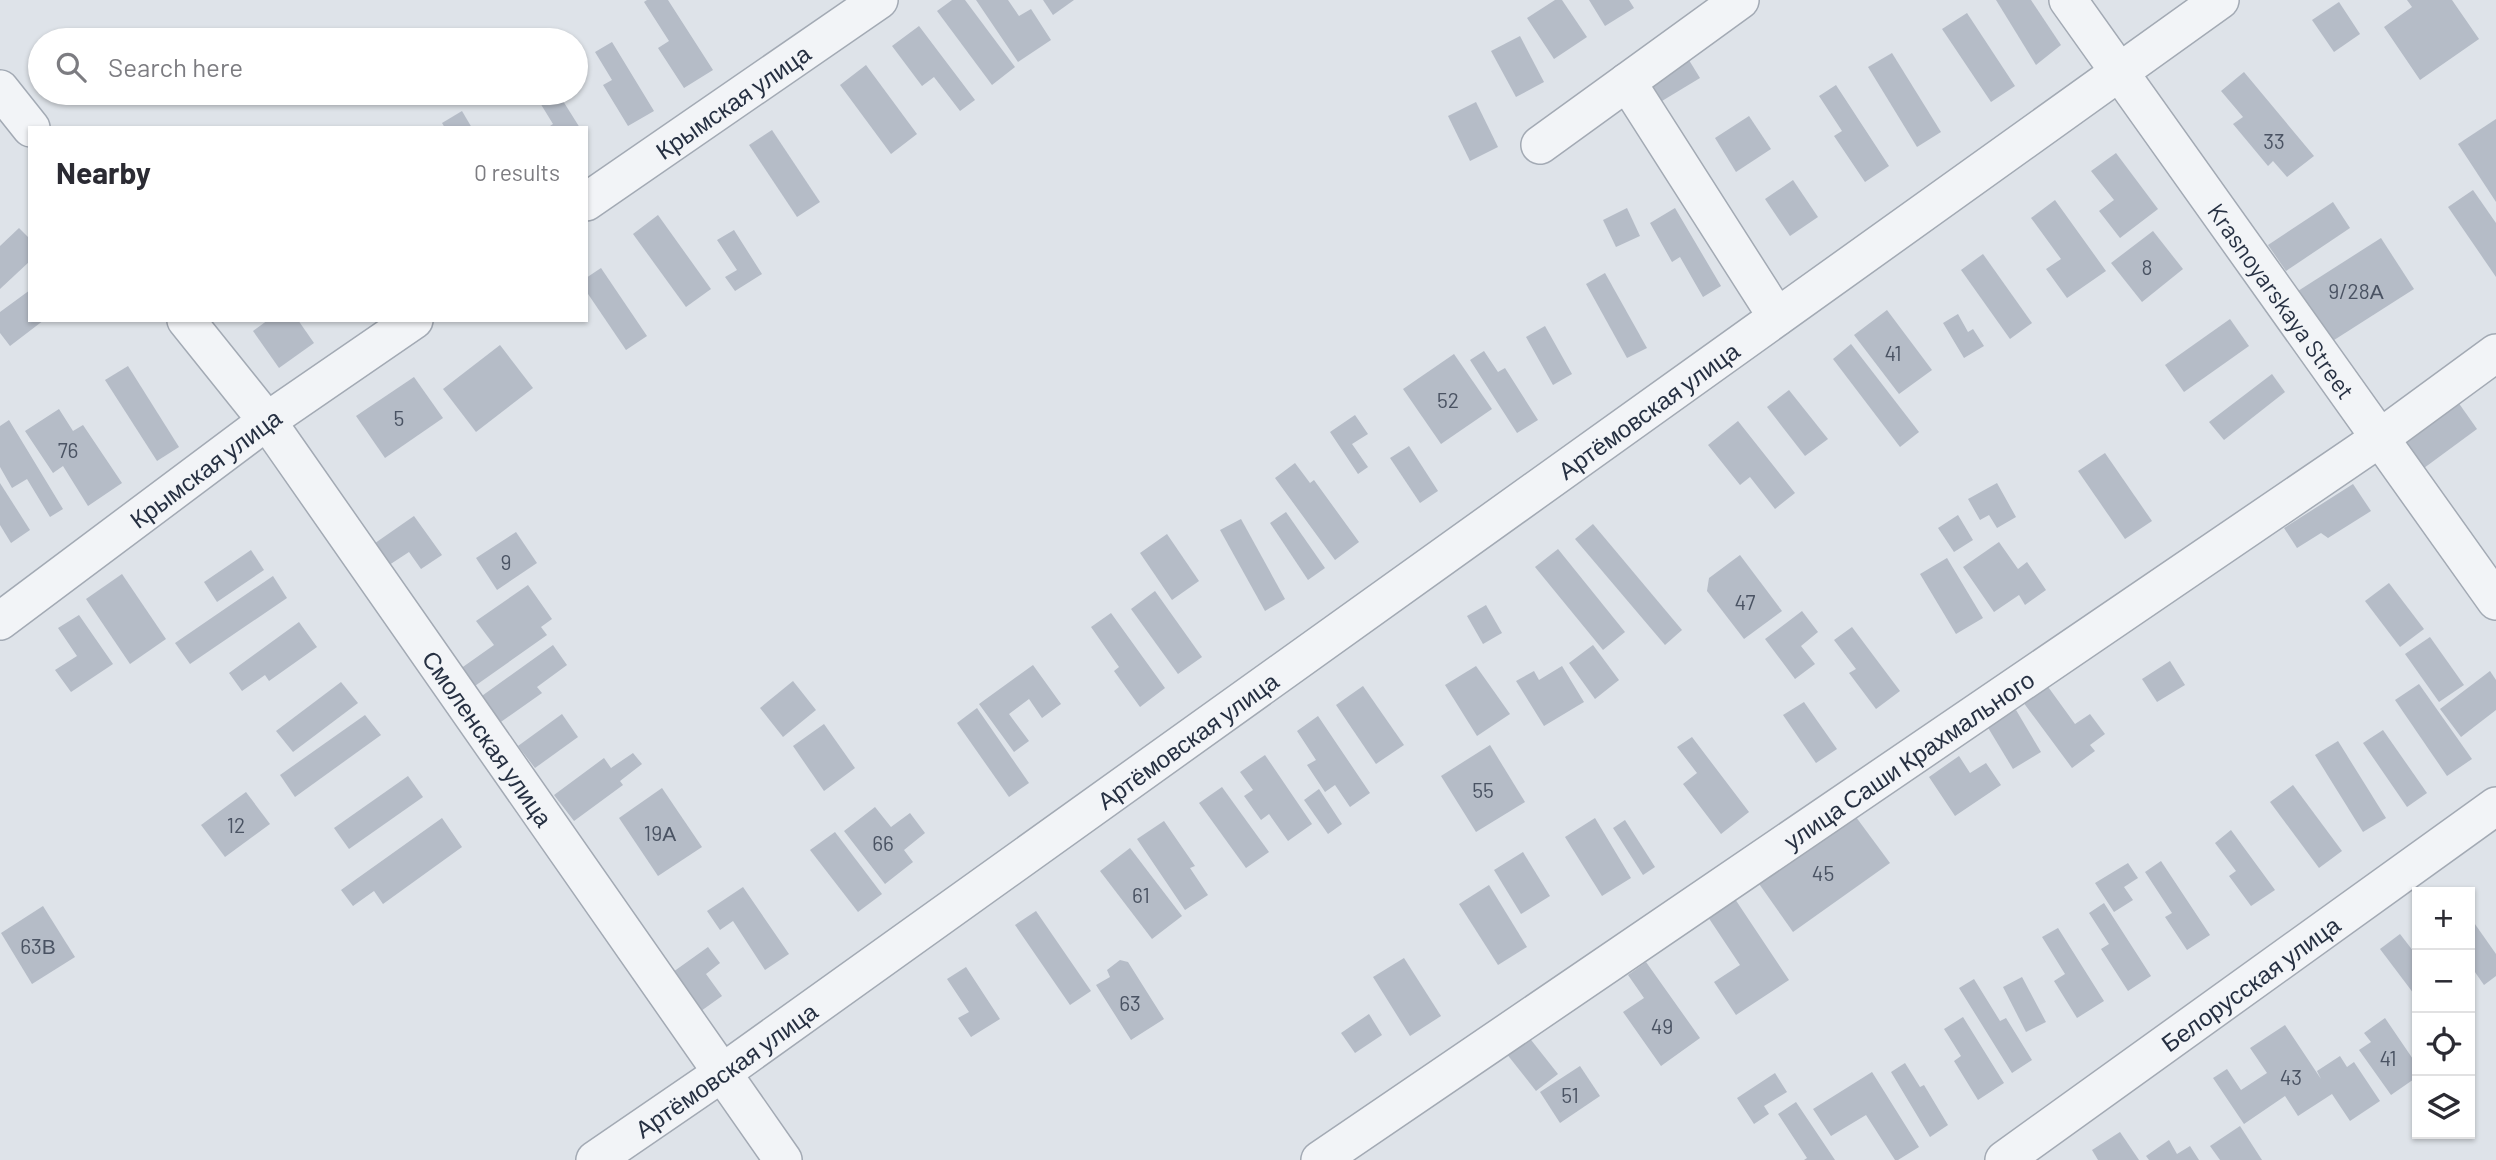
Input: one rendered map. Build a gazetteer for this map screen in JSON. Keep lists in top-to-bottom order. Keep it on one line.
{"streets":{"street":["Крымская улица","Krasnoyarskaya Street","Артёмовская улица","Смоленская улица","улица Саши Крахмального","Белорусская улица"]},"crossings":[["Крымская улица","Смоленская улица"],["Krasnoyarskaya Street","Артёмовская улица"],["Krasnoyarskaya Street","улица Саши Крахмального"],["Артёмовская улица","Смоленская улица"]],"house_numbers":["33","8","9/28А","41","52","5","76","9","47","55","12","19А","66","45","61","63В","63","49","41","43","51"],"page":{"search":"Search here","heading":["Nearby","0 results"],"map_buttons":["+","−"]}}
